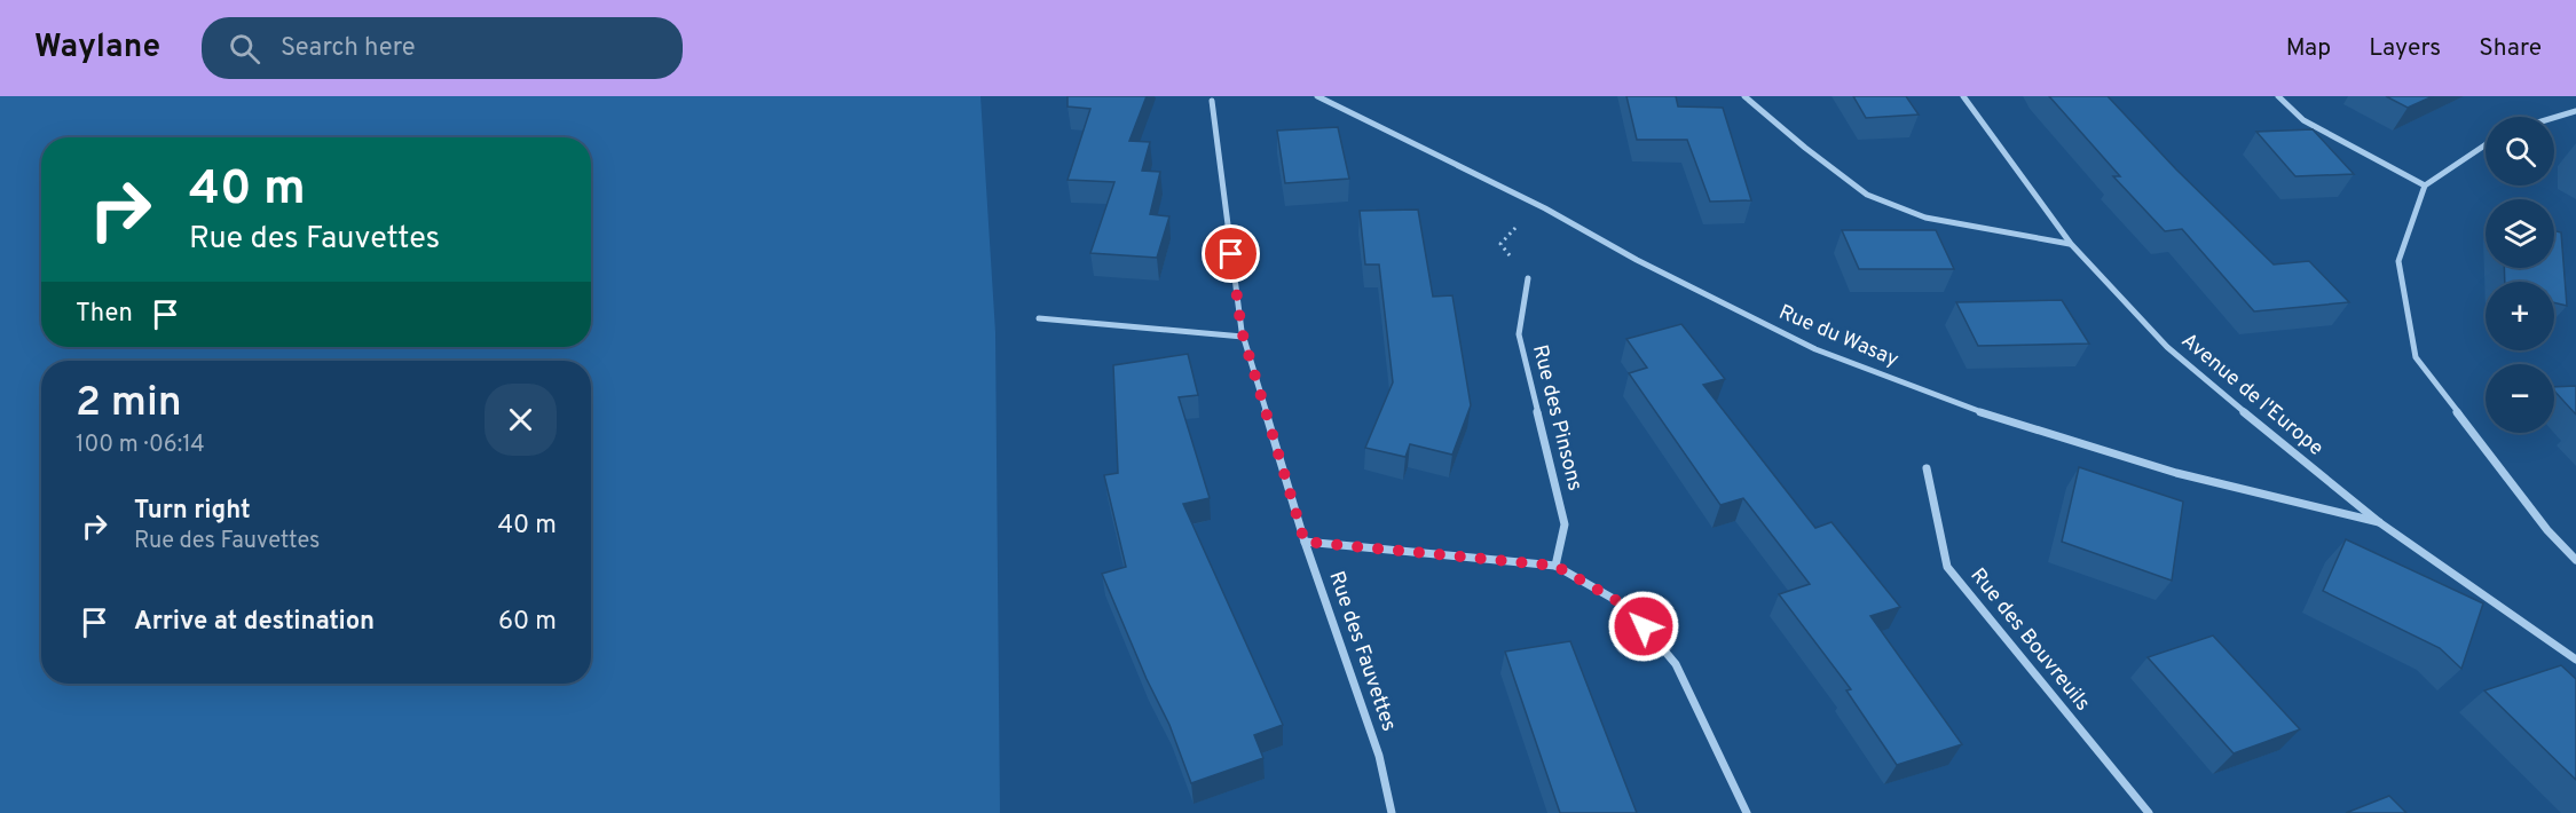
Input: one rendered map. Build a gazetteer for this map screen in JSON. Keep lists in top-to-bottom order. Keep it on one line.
{"streets":{"street":["Rue du Wasay","Avenue de l'Europe","Rue des Pinsons","Rue des Bouvreuils","Rue des Fauvettes"]},"crossings":[["Rue du Wasay","Avenue de l'Europe"]],"page":{"header":"Waylane","search":"Search here","nav":["Map","Layers","Share"],"map_buttons":["+","−"],"turn":["40 m","Rue des Fauvettes"],"then":"Then","heading":["2 min","100 m · 06:14"],"list":[{"name":"Turn right","note":"Rue des Fauvettes","value":"40 m"},{"name":"Arrive at destination","value":"60 m"}]}}
